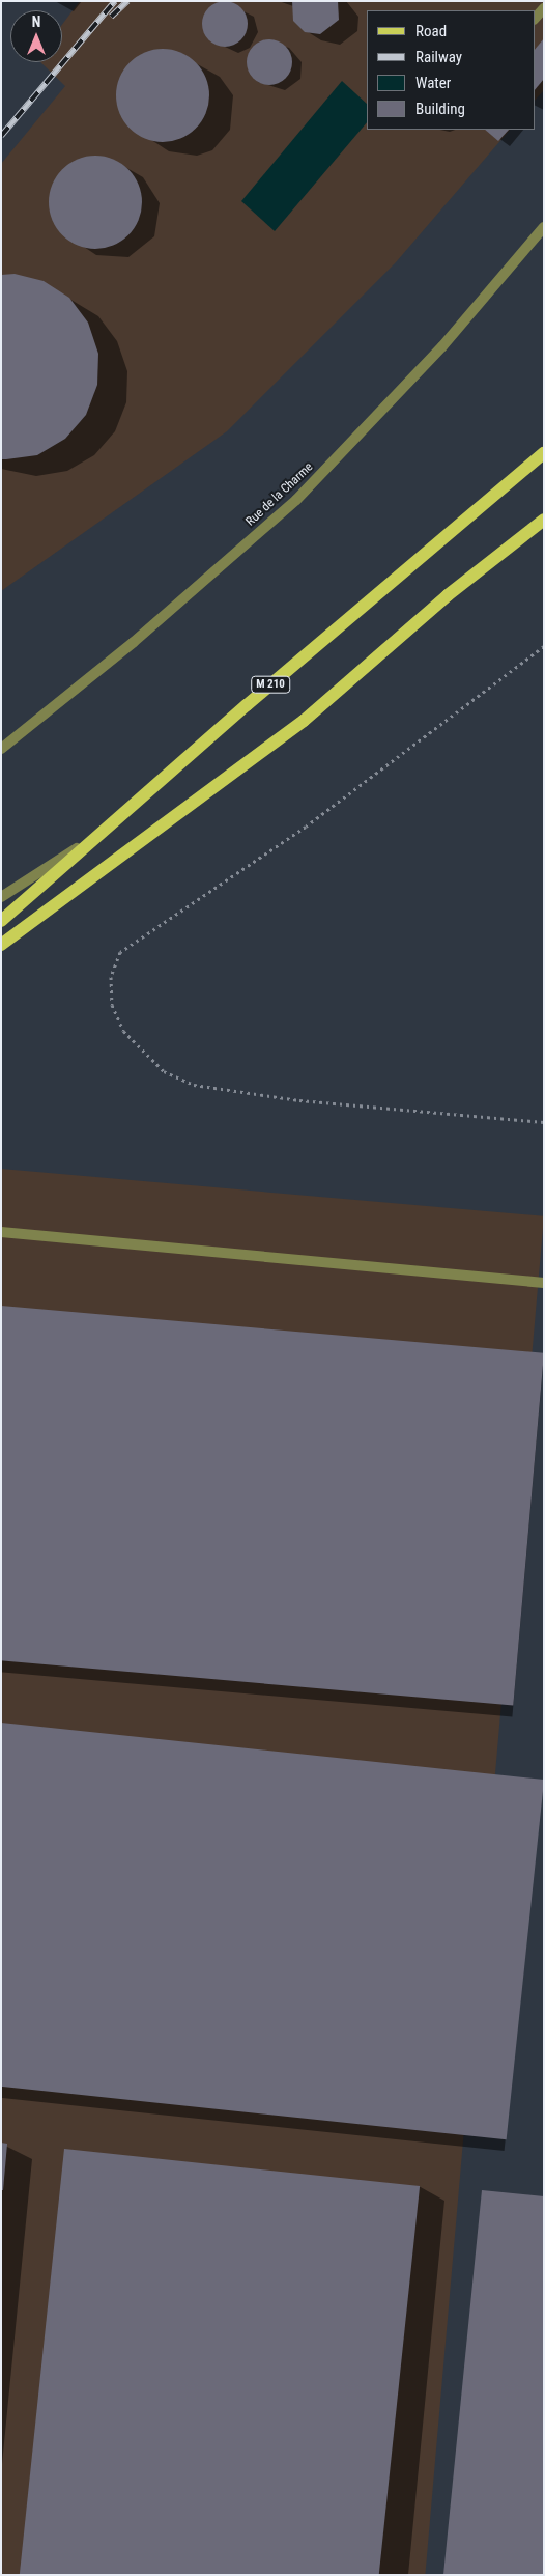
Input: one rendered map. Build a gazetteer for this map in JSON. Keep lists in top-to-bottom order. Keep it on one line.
{"streets":{"main road":["M 210"],"street":["Rue de la Charme"]},"legend":["Road","Railway","Water","Building"],"north":"top"}
